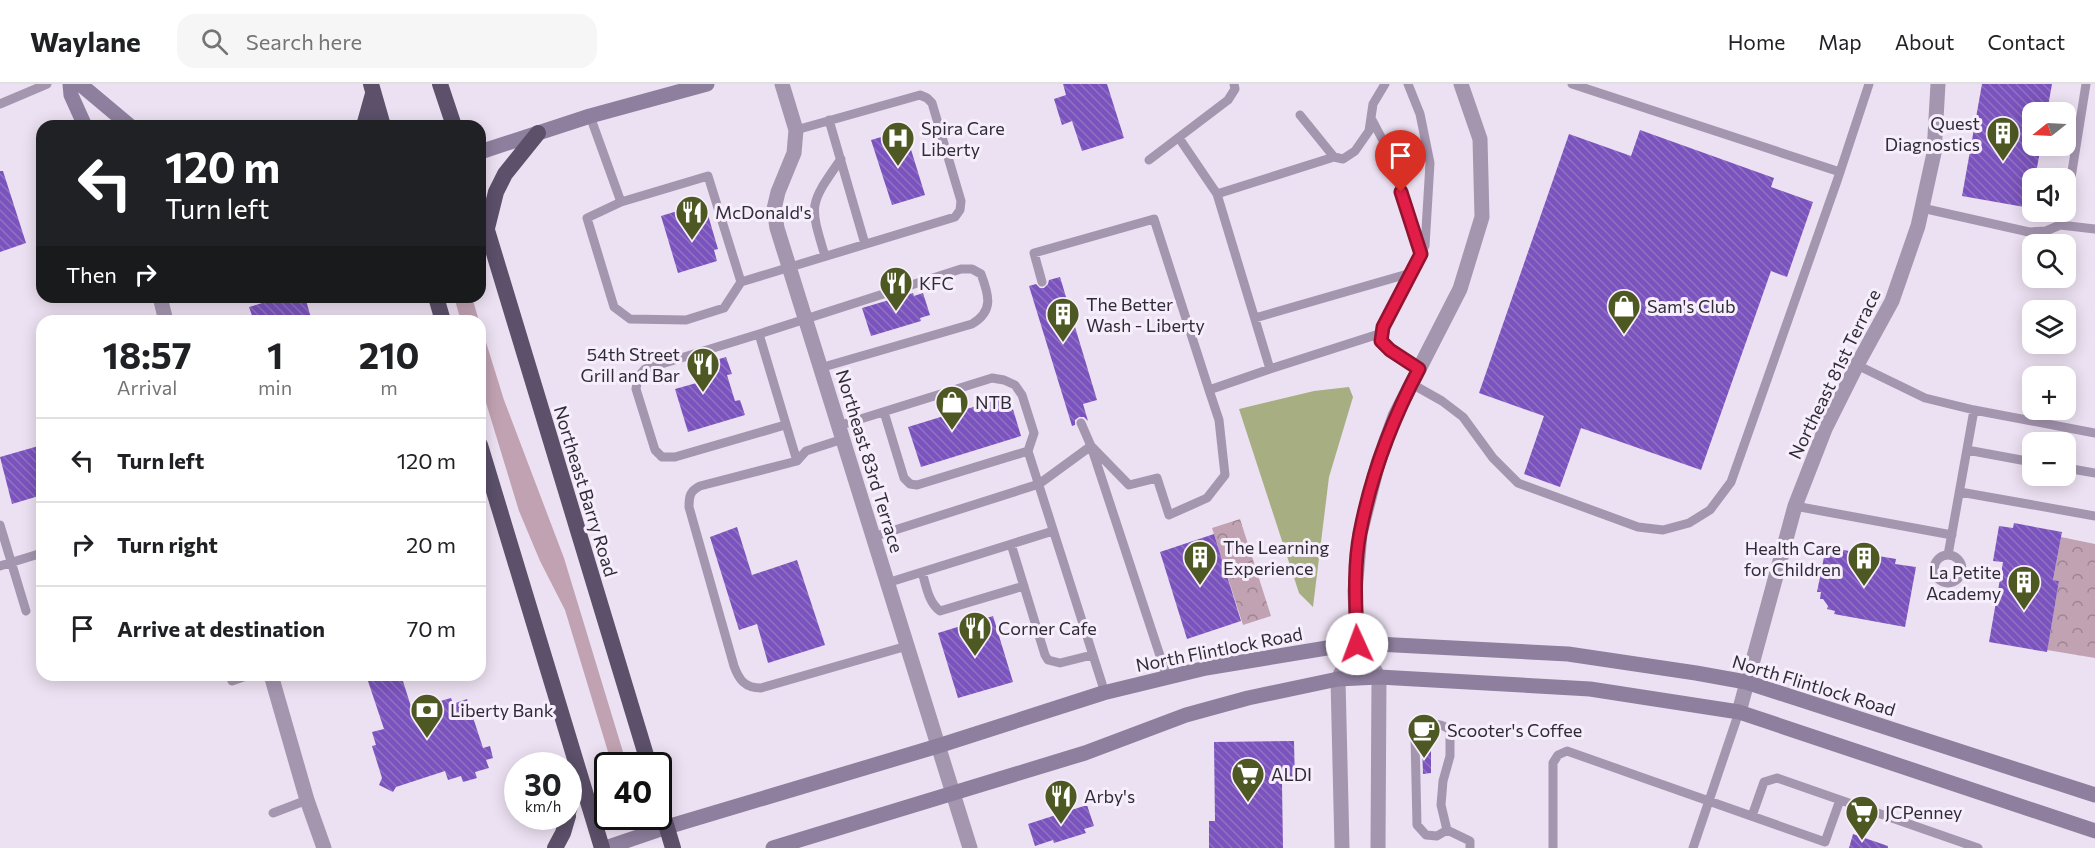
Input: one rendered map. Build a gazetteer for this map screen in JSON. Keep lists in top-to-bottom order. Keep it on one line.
{"streets":{"highway":["Northeast Barry Road"],"main road":["North Flintlock Road"],"street":["Northeast 81st Terrace","Northeast 83rd Terrace"]},"crossings":[["Northeast 81st Terrace","North Flintlock Road"],["Northeast 83rd Terrace","North Flintlock Road"]],"places":{"building":["Quest Diagnostics","The Better Wash - Liberty","The Learning Experience","Health Care for Children","La Petite Academy"],"hospital":["Spira Care Liberty"],"restaurant":["McDonald's","KFC","54th Street Grill and Bar","Corner Cafe","Arby's"],"shop":["Sam's Club","NTB"],"bank":["Liberty Bank"],"cafe":["Scooter's Coffee"],"supermarket":["ALDI","JCPenney"]},"north":"left","page":{"header":"Waylane","search":"Search here","nav":["Home","Map","About","Contact"],"map_buttons":["+","−"],"turn":["120 m","Turn left"],"then":"Then","eta":["18:57","Arrival","1","min","210","m"],"list":[{"name":"Turn left","value":"120 m"},{"name":"Turn right","value":"20 m"},{"name":"Arrive at destination","value":"70 m"}],"speed":"30 km/h","limit":"40"}}
